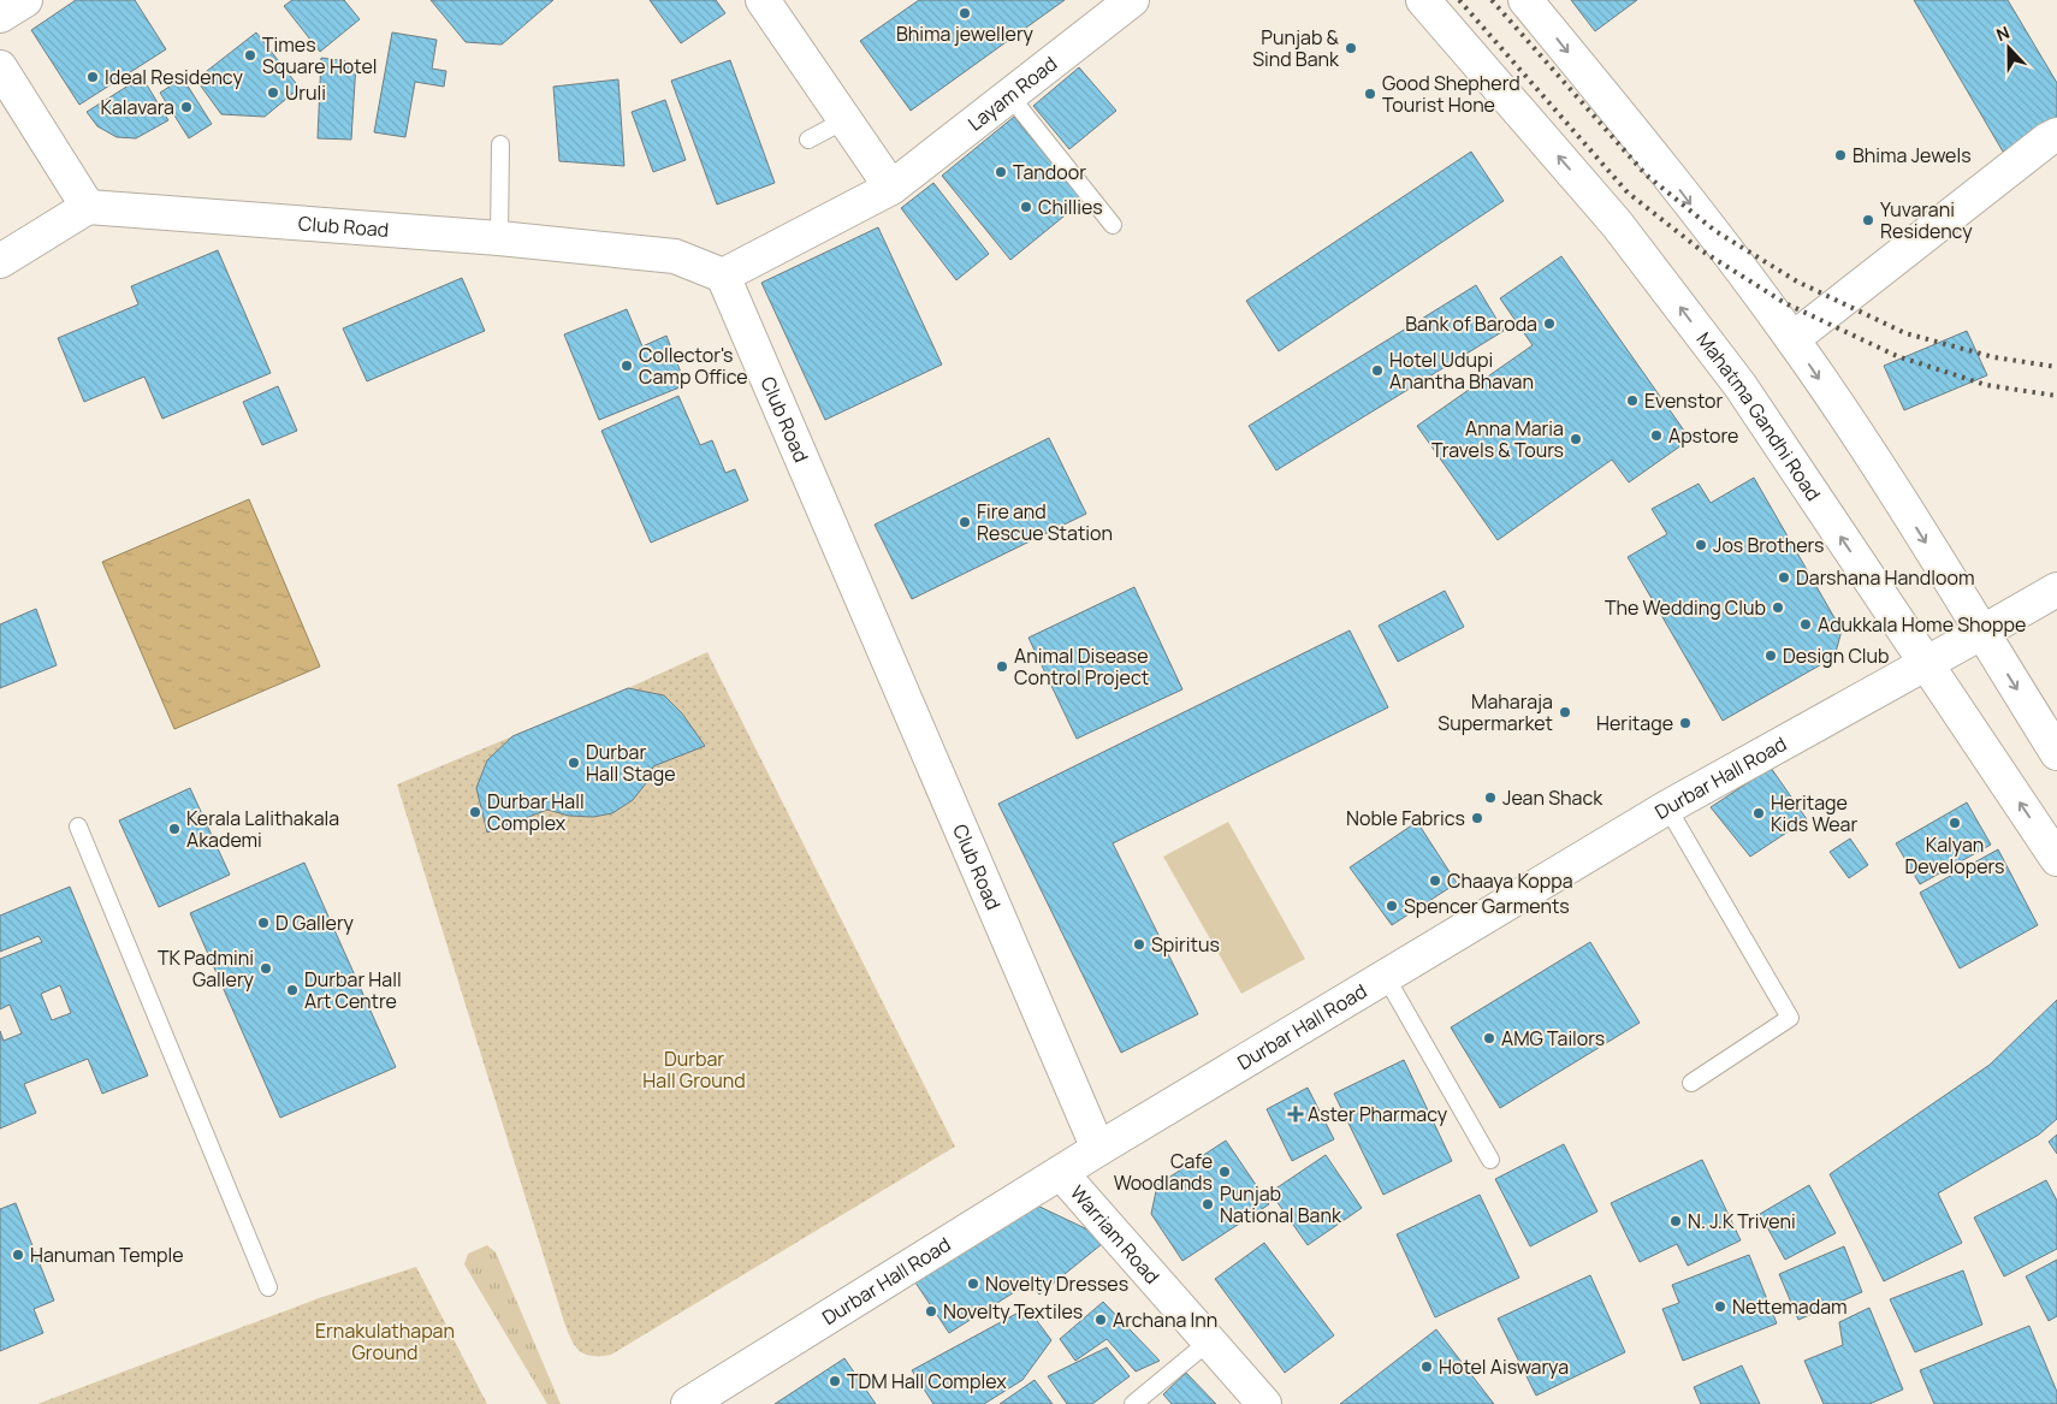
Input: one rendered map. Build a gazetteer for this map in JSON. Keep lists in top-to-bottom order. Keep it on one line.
{"streets":{"main road":["Layam Road","Club Road","Mahatma Gandhi Road","Durbar Hall Road","Warriam Road"]},"crossings":[["Layam Road","Club Road"],["Club Road","Durbar Hall Road"],["Mahatma Gandhi Road","Durbar Hall Road"],["Durbar Hall Road","Warriam Road"]],"parks":["Durbar Hall Ground","Ernakulathapan Ground"],"places":{"other":["Bhima jewellery","Punjab & Sind Bank","Times Square Hotel","Ideal Residency","Uruli","Good Shepherd Tourist Hone","Kalavara","Bhima Jewels","Tandoor","Chillies","Yuvarani Residency","Bank of Baroda","Collector's Camp Office","Hotel Udupi Anantha Bhavan","Evenstor","Apstore","Anna Maria Travels & Tours","Fire and Rescue Station","Jos Brothers","Darshana Handloom","The Wedding Club","Adukkala Home Shoppe","Design Club","Animal Disease Control Project","Maharaja Supermarket","Heritage","Durbar Hall Stage","Jean Shack","Durbar Hall Complex","Heritage Kids Wear","Noble Fabrics","Kalyan Developers","Kerala Lalithakala Akademi","Chaaya Koppa","Spencer Garments","D Gallery","Spiritus","TK Padmini Gallery","Durbar Hall Art Centre","AMG Tailors","Cafe Woodlands","Punjab National Bank","N. J.K Triveni","Hanuman Temple","Novelty Dresses","Nettemadam","Novelty Textiles","Archana Inn","Hotel Aiswarya","TDM Hall Complex"],"health":["Aster Pharmacy"]},"north":"top"}
